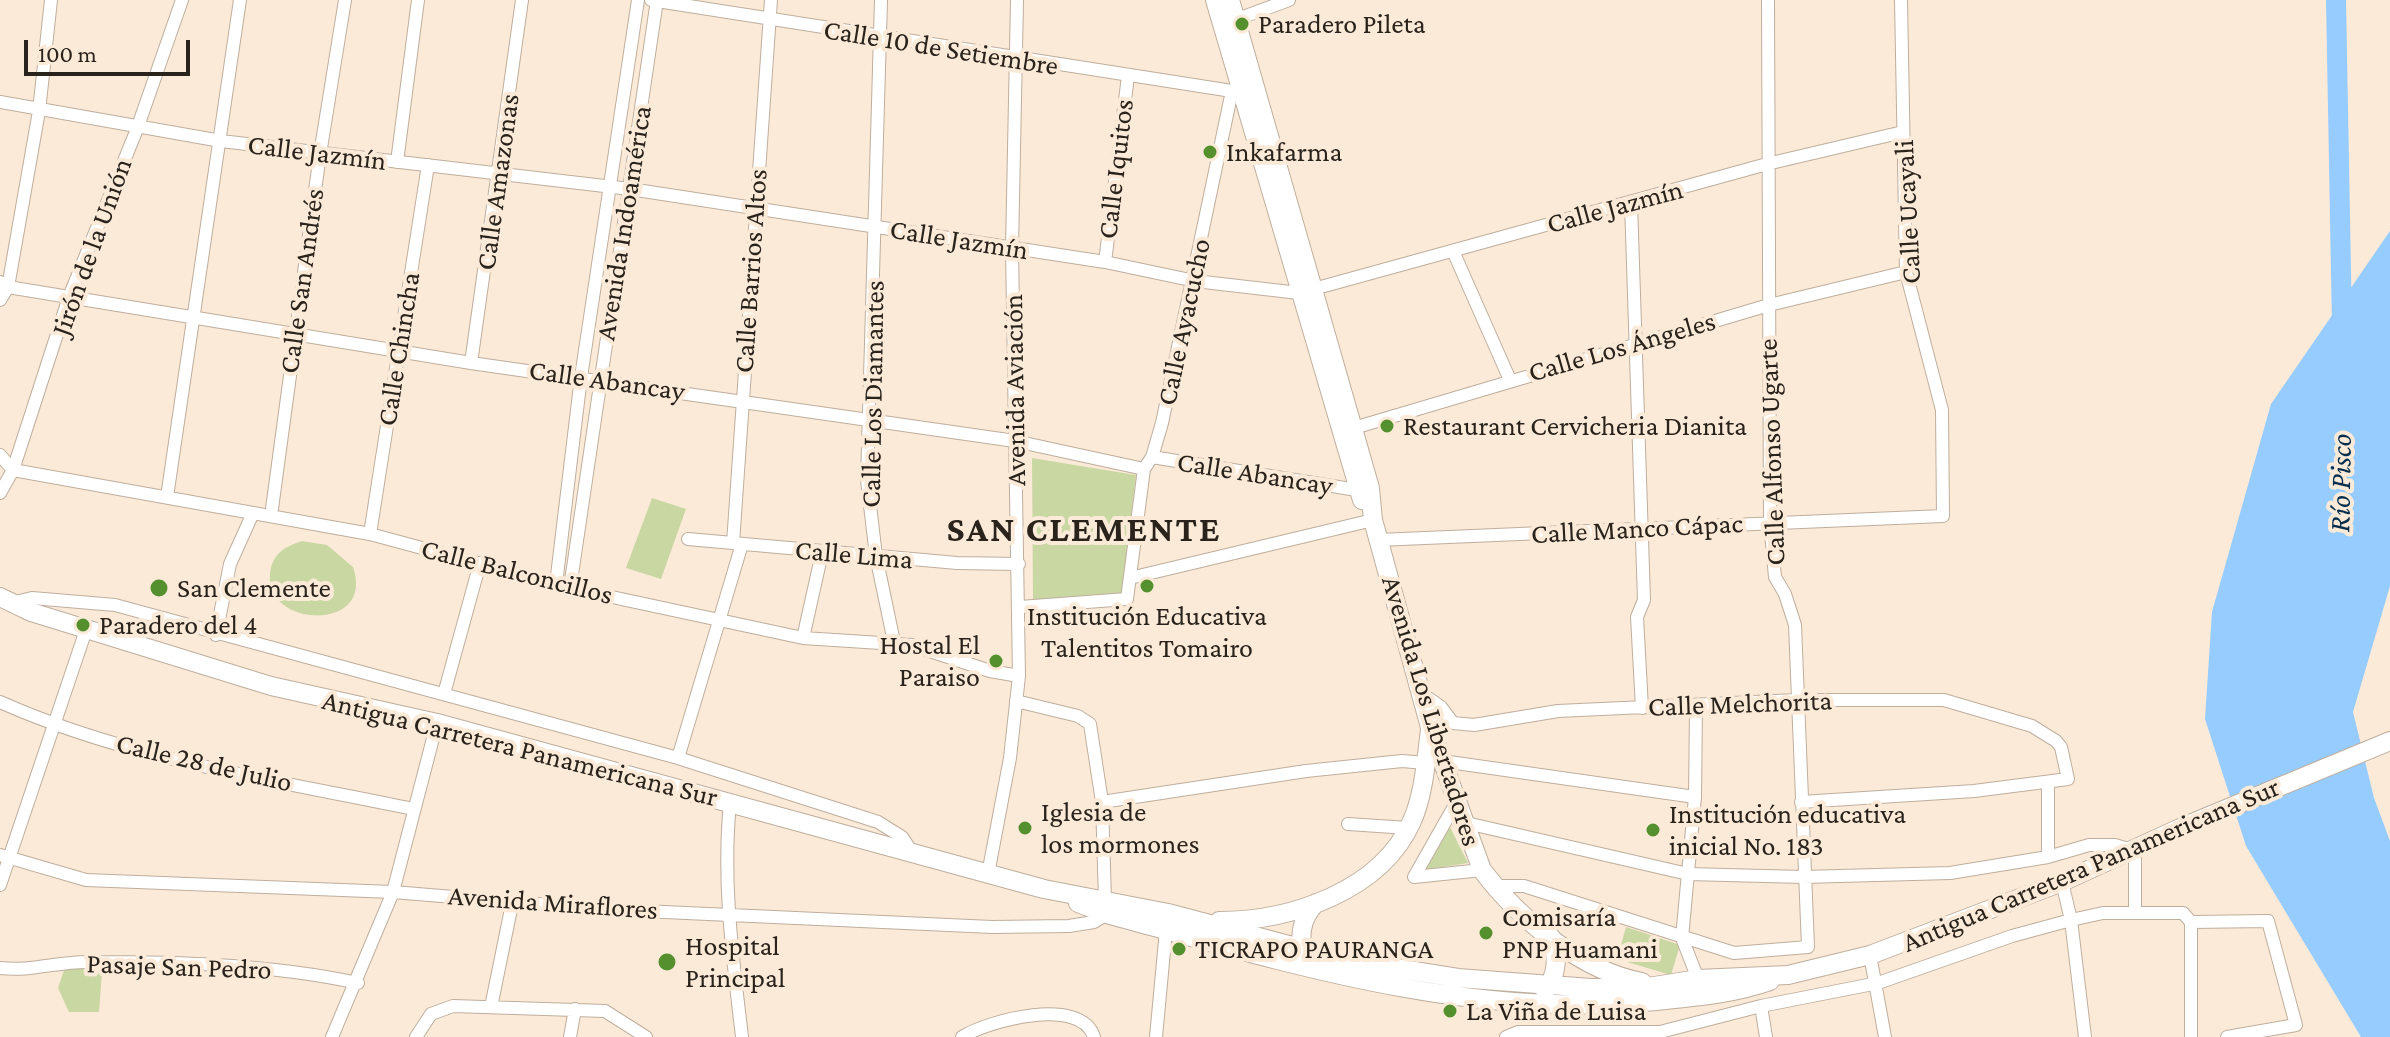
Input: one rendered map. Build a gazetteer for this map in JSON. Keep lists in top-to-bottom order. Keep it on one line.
{"streets":{"highway":["Avenida Los Libertadores","Antigua Carretera Panamericana Sur"],"street":["Calle 10 de Setiembre","Calle Jazmín","Calle Iquitos","Calle Amazonas","Calle Ucayali","Avenida Indoamérica","Jirón de la Unión","Calle Barrios Altos","Calle San Andrés","Calle Ayacucho","Calle Los Ángeles","Calle Chincha","Calle Abancay","Avenida Aviación","Calle Los Diamantes","Calle Alfonso Ugarte","Calle Manco Cápac","Calle Lima","Calle Balconcillos","Calle Melchorita","Calle 28 de Julio","Avenida Miraflores","Pasaje San Pedro"]},"crossings":[["Calle 10 de Setiembre","Calle Iquitos"],["Calle 10 de Setiembre","Avenida Indoamérica"],["Calle 10 de Setiembre","Calle Barrios Altos"],["Calle 10 de Setiembre","Calle Ayacucho"],["Calle 10 de Setiembre","Avenida Aviación"],["Calle 10 de Setiembre","Calle Los Diamantes"],["Calle 10 de Setiembre","Avenida Los Libertadores"],["Calle Jazmín","Calle Iquitos"],["Calle Jazmín","Calle Amazonas"],["Calle Jazmín","Calle Ucayali"],["Calle Jazmín","Avenida Indoamérica"],["Calle Jazmín","Jirón de la Unión"],["Calle Jazmín","Calle Barrios Altos"],["Calle Jazmín","Calle San Andrés"],["Calle Jazmín","Calle Ayacucho"],["Calle Jazmín","Calle Chincha"],["Calle Jazmín","Avenida Aviación"],["Calle Jazmín","Calle Los Diamantes"],["Calle Jazmín","Calle Alfonso Ugarte"],["Calle Jazmín","Avenida Los Libertadores"],["Calle Amazonas","Calle Abancay"],["Calle Ucayali","Calle Los Ángeles"],["Calle Ucayali","Calle Manco Cápac"],["Avenida Indoamérica","Calle Abancay"],["Avenida Indoamérica","Calle Balconcillos"],["Jirón de la Unión","Calle Abancay"],["Jirón de la Unión","Calle Balconcillos"],["Calle Barrios Altos","Calle Abancay"],["Calle Barrios Altos","Calle Lima"],["Calle Barrios Altos","Calle Balconcillos"],["Calle San Andrés","Calle Abancay"],["Calle San Andrés","Calle Balconcillos"],["Calle Ayacucho","Calle Abancay"],["Calle Ayacucho","Avenida Aviación"],["Calle Ayacucho","Avenida Los Libertadores"],["Calle Los Ángeles","Calle Alfonso Ugarte"],["Calle Los Ángeles","Avenida Los Libertadores"],["Calle Chincha","Calle Abancay"],["Calle Chincha","Calle Balconcillos"],["Calle Abancay","Avenida Aviación"],["Calle Abancay","Calle Los Diamantes"],["Calle Abancay","Avenida Los Libertadores"],["Avenida Aviación","Calle Lima"],["Avenida Aviación","Calle Balconcillos"],["Avenida Aviación","Antigua Carretera Panamericana Sur"],["Calle Los Diamantes","Calle Lima"],["Calle Los Diamantes","Calle Balconcillos"],["Calle Alfonso Ugarte","Calle Manco Cápac"],["Calle Alfonso Ugarte","Calle Melchorita"],["Calle Manco Cápac","Avenida Los Libertadores"],["Calle Melchorita","Avenida Los Libertadores"],["Avenida Los Libertadores","Antigua Carretera Panamericana Sur"],["Antigua Carretera Panamericana Sur","Avenida Miraflores"]],"districts":["SAN CLEMENTE"],"water":["Río Pisco"],"places":["Paradero Pileta","Inkafarma","Restaurant Cervicheria Dianita","Institución Educativa Talentitos Tomairo","San Clemente","Paradero del 4","Hostal El Paraiso","Iglesia de los mormones","Institución educativa inicial No. 183","Comisaría PNP Huamani","TICRAPO PAURANGA","Hospital Principal","La Viña de Luisa"],"scale_bar":"100 m"}
